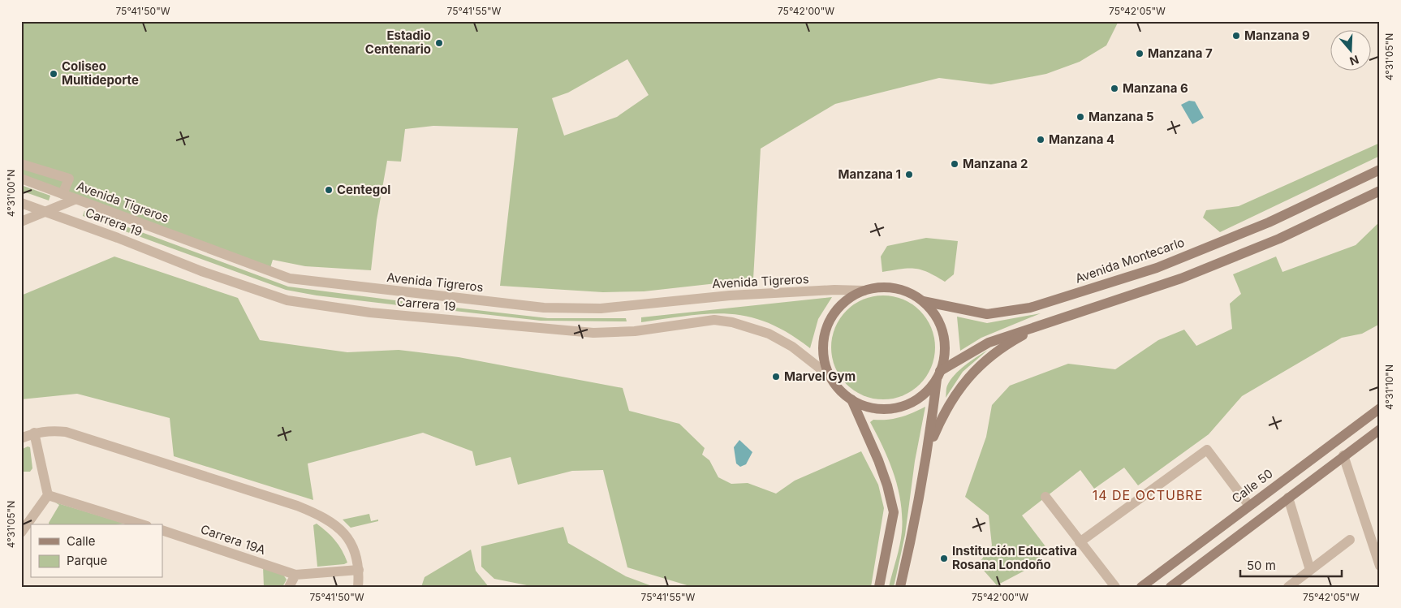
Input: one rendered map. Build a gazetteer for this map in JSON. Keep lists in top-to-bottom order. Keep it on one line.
{"streets":{"main road":["Avenida Montecarlo","Calle 50"],"street":["Avenida Tigreros","Carrera 19","Carrera 19A"]},"crossings":[["Avenida Tigreros","Carrera 19"],["Avenida Tigreros","Avenida Montecarlo"],["Carrera 19","Avenida Montecarlo"]],"districts":["14 DE OCTUBRE"],"places":["Manzana 9","Estadio Centenario","Manzana 7","Coliseo Multideporte","Manzana 6","Manzana 5","Manzana 4","Manzana 2","Manzana 1","Centegol","Marvel Gym","Institución Educativa Rosana Londoño"],"legend":["Calle","Parque"],"scale_bar":"50 m","north":"bottom","coordinates":["75°41'50\"W","75°41'55\"W","75°42'00\"W","75°42'05\"W","4°31'05\"N","4°31'00\"N","4°31'10\"N"]}
